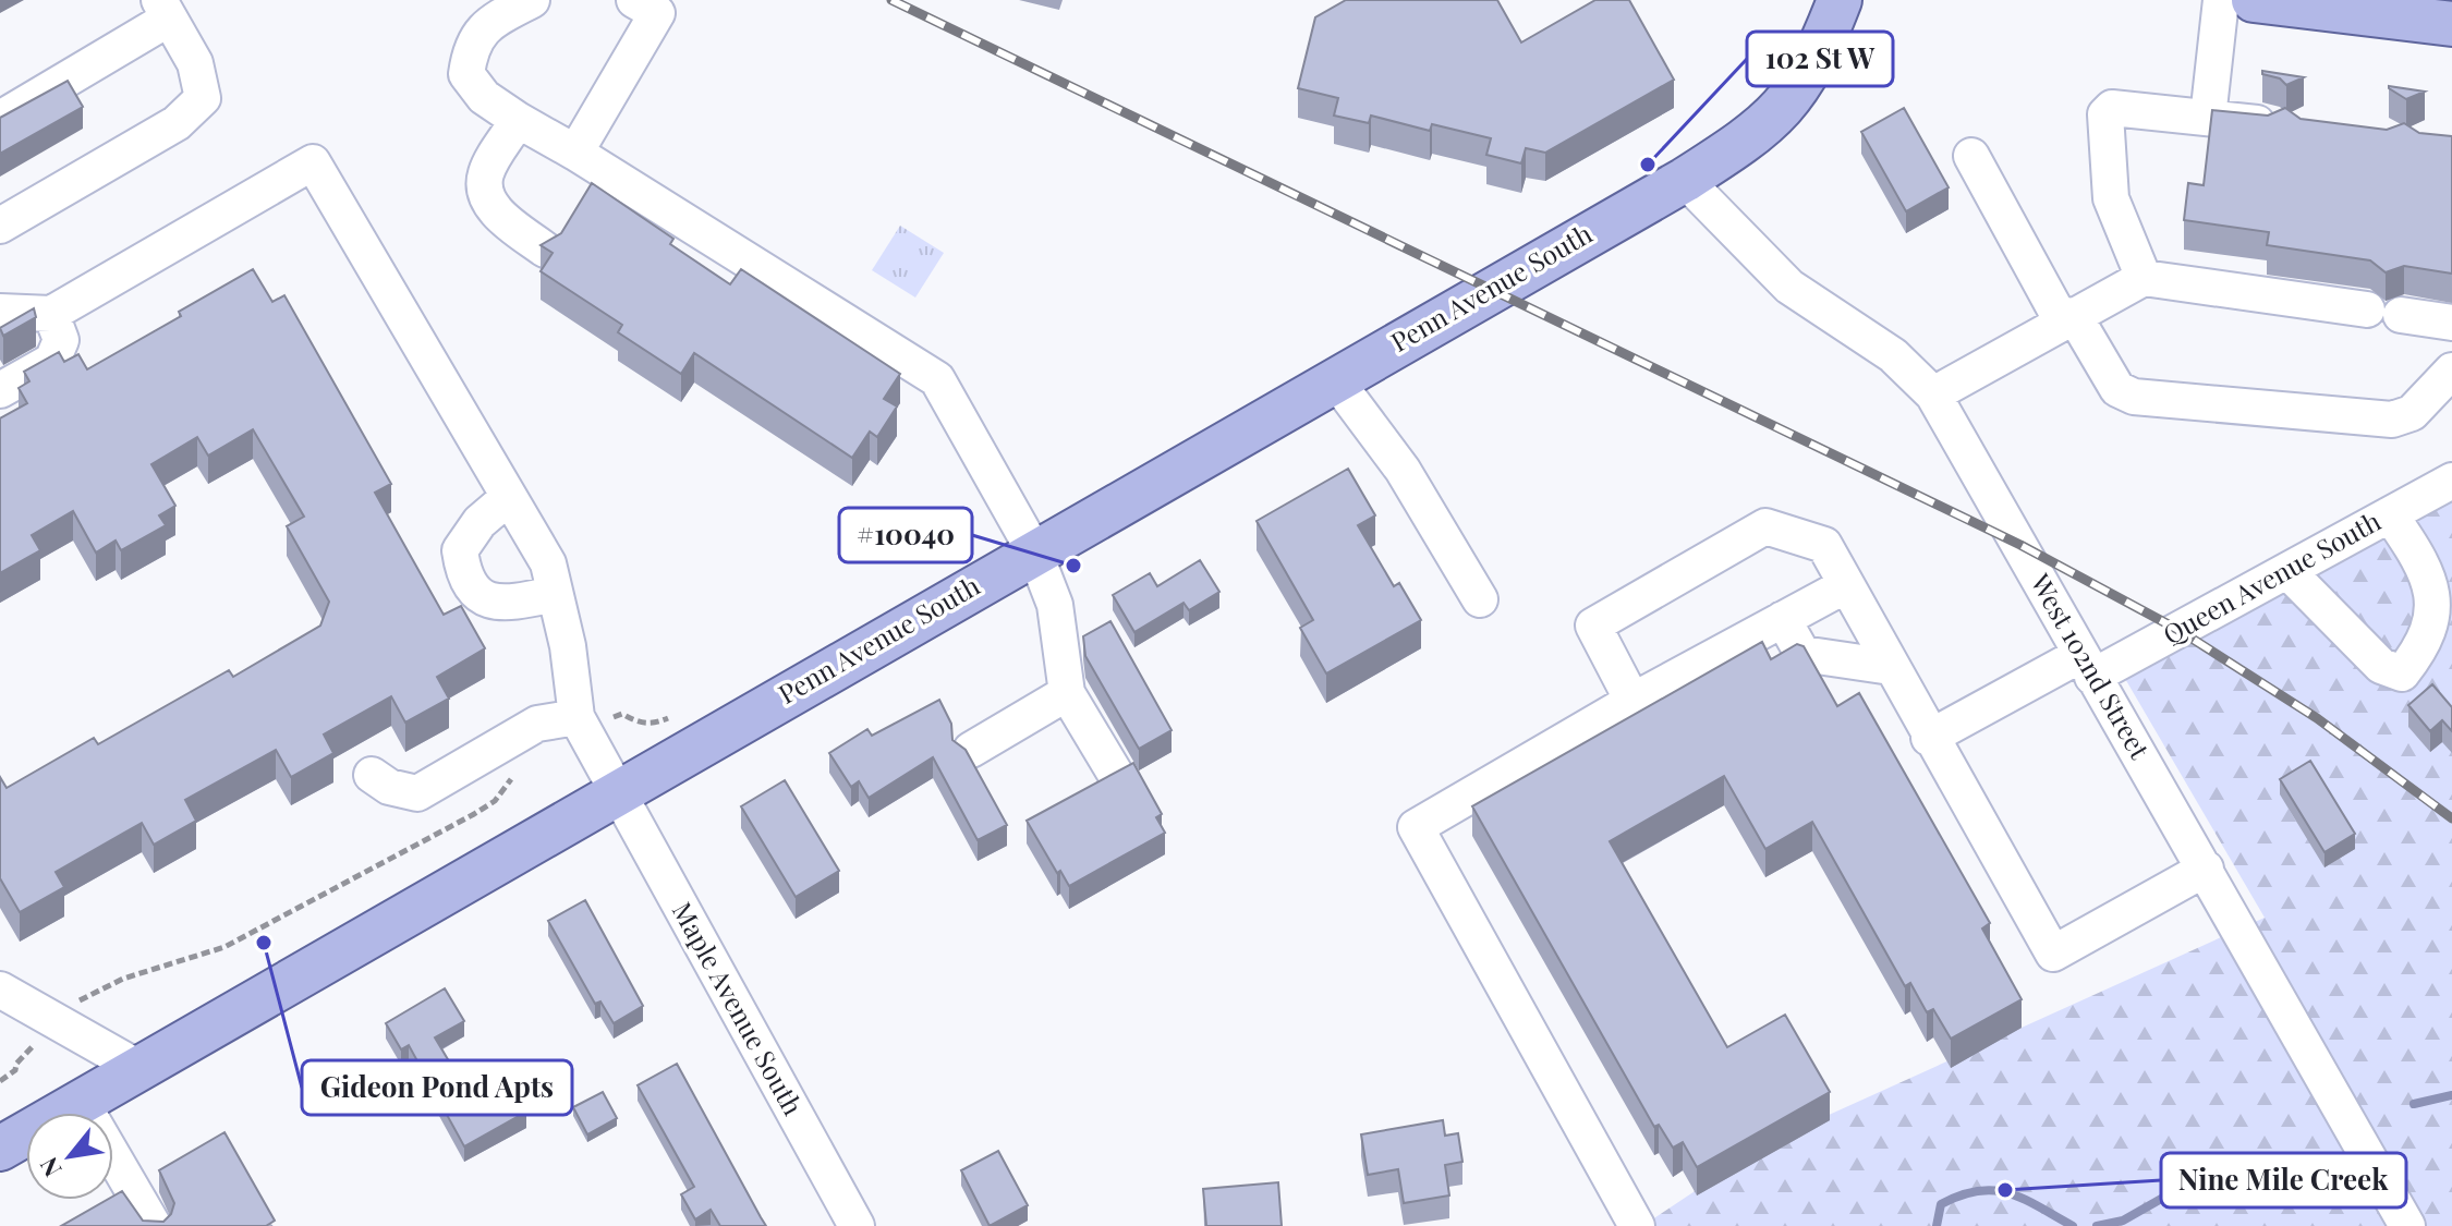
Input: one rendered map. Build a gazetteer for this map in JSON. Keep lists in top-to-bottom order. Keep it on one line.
{"streets":{"main road":["Penn Avenue South"],"street":["Queen Avenue South","West 102nd Street","Maple Avenue South"]},"crossings":[["Penn Avenue South","West 102nd Street"],["Penn Avenue South","Maple Avenue South"],["Queen Avenue South","West 102nd Street"]],"places":["102 St W","#10040","Gideon Pond Apts","Nine Mile Creek"],"north":"bottom left"}
